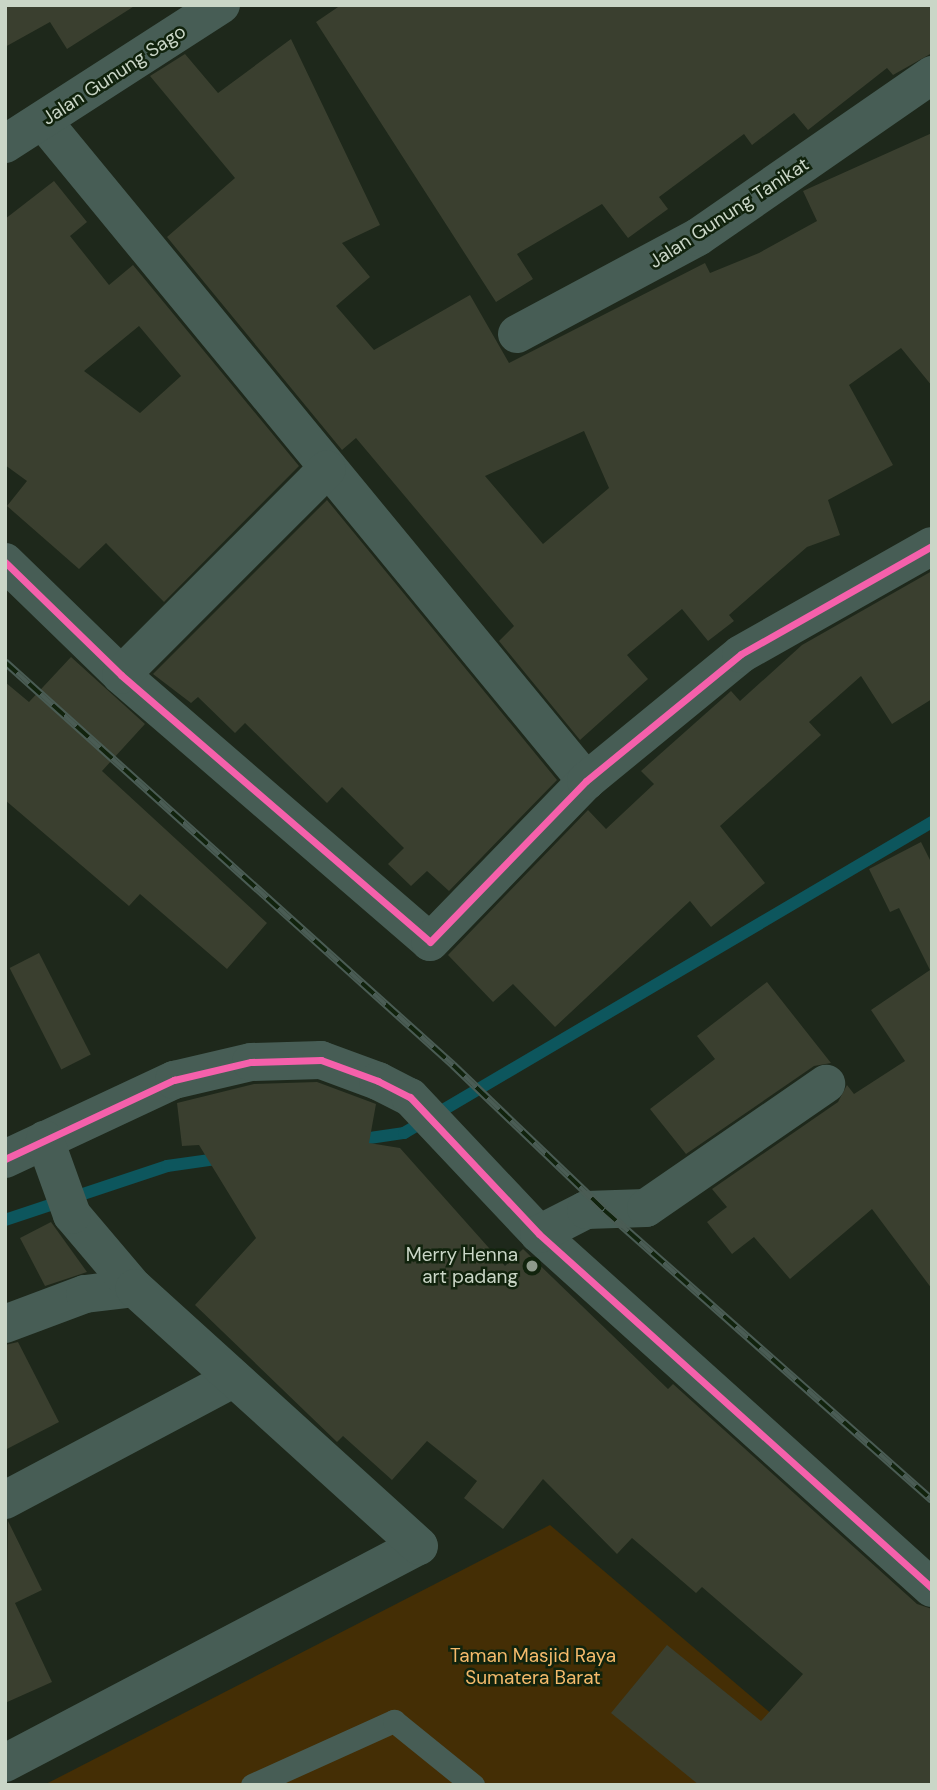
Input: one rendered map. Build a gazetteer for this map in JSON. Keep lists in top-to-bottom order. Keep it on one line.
{"streets":{"street":["Jalan Gunung Sago","Jalan Gunung Tanikat"]},"parks":["Taman Masjid Raya Sumatera Barat"],"places":["Merry Henna art padang"]}
